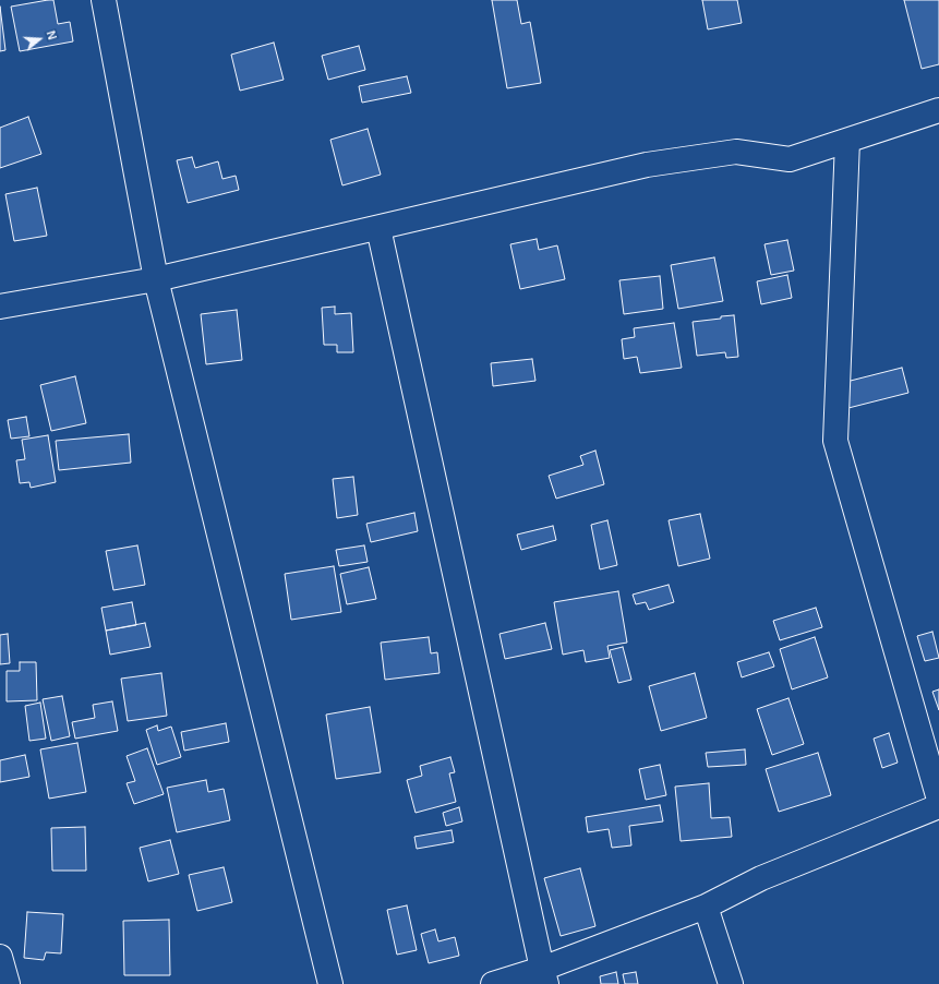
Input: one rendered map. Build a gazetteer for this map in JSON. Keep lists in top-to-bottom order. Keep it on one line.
{"north":"right"}
